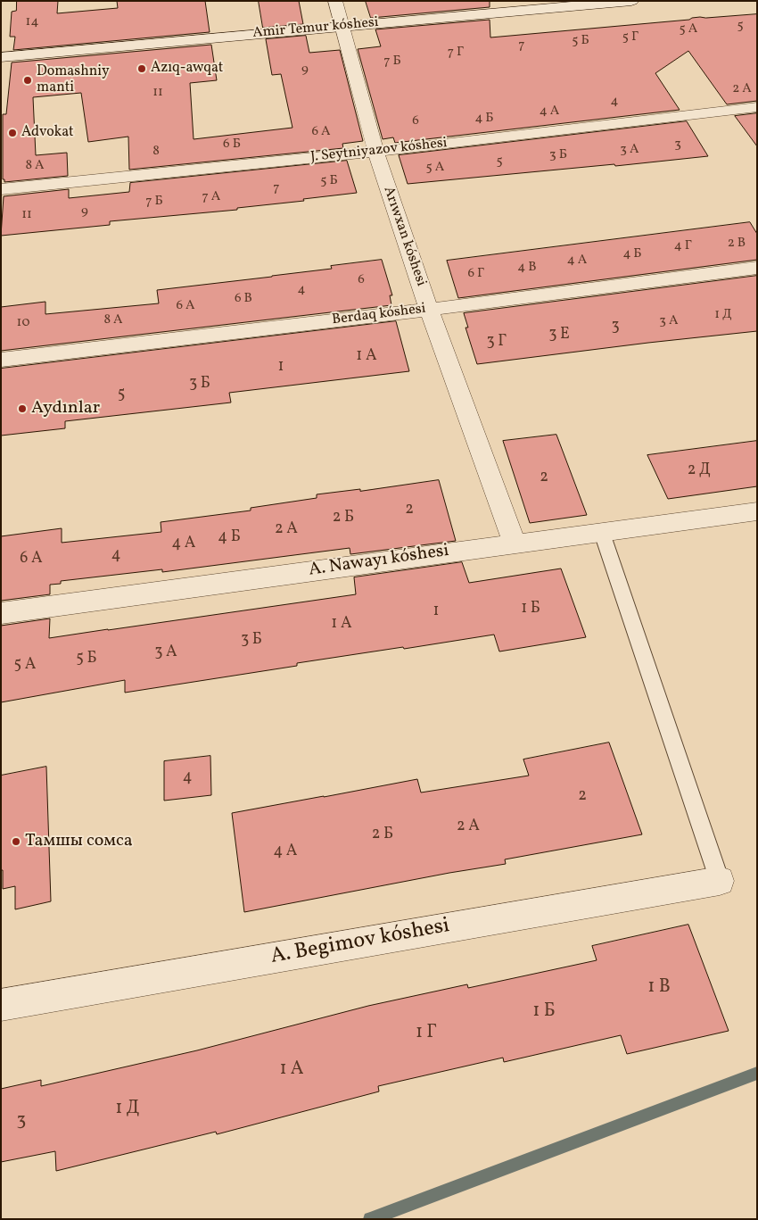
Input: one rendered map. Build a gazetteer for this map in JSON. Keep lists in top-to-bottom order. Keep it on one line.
{"streets":{"street":["Amir Temur kóshesi","J. Seytniyazov kóshesi","Arıwxan kóshesi","Berdaq kóshesi","A. Nawayı kóshesi","A. Begimov kóshesi"]},"crossings":[["Amir Temur kóshesi","Arıwxan kóshesi"],["J. Seytniyazov kóshesi","Arıwxan kóshesi"],["Arıwxan kóshesi","Berdaq kóshesi"],["Arıwxan kóshesi","A. Nawayı kóshesi"]],"places":["Azıq-awqat","Domashniy manti","Advokat","Aydınlar","Тамшы сомса"],"house_numbers":["14","5","5 А","5 Г","5 Б","7","7 Г","7 Б","9","2 А","11","4","4 А","4 Б","6","6 А","6 Б","3","3 А","8","3 Б","5","8 А","5 А","5 Б","7","7 А","7 Б","9","11","2 В","4 Г","4 Б","4 А","4 В","6 Г","6","4","6 В","6 А","1 Д","8 А","3 А","10","3","3 Е","3 Г","1 А","1","3 Б","5","2 Д","2","2","2 Б","2 А","4 Б","4 А","4","6 А","1 Б","1","1 А","3 Б","3 А","5 Б","5 А","4","2","2 А","2 Б","4 А","1 В","1 Б","1 Г","1 А","1 Д","3"]}
